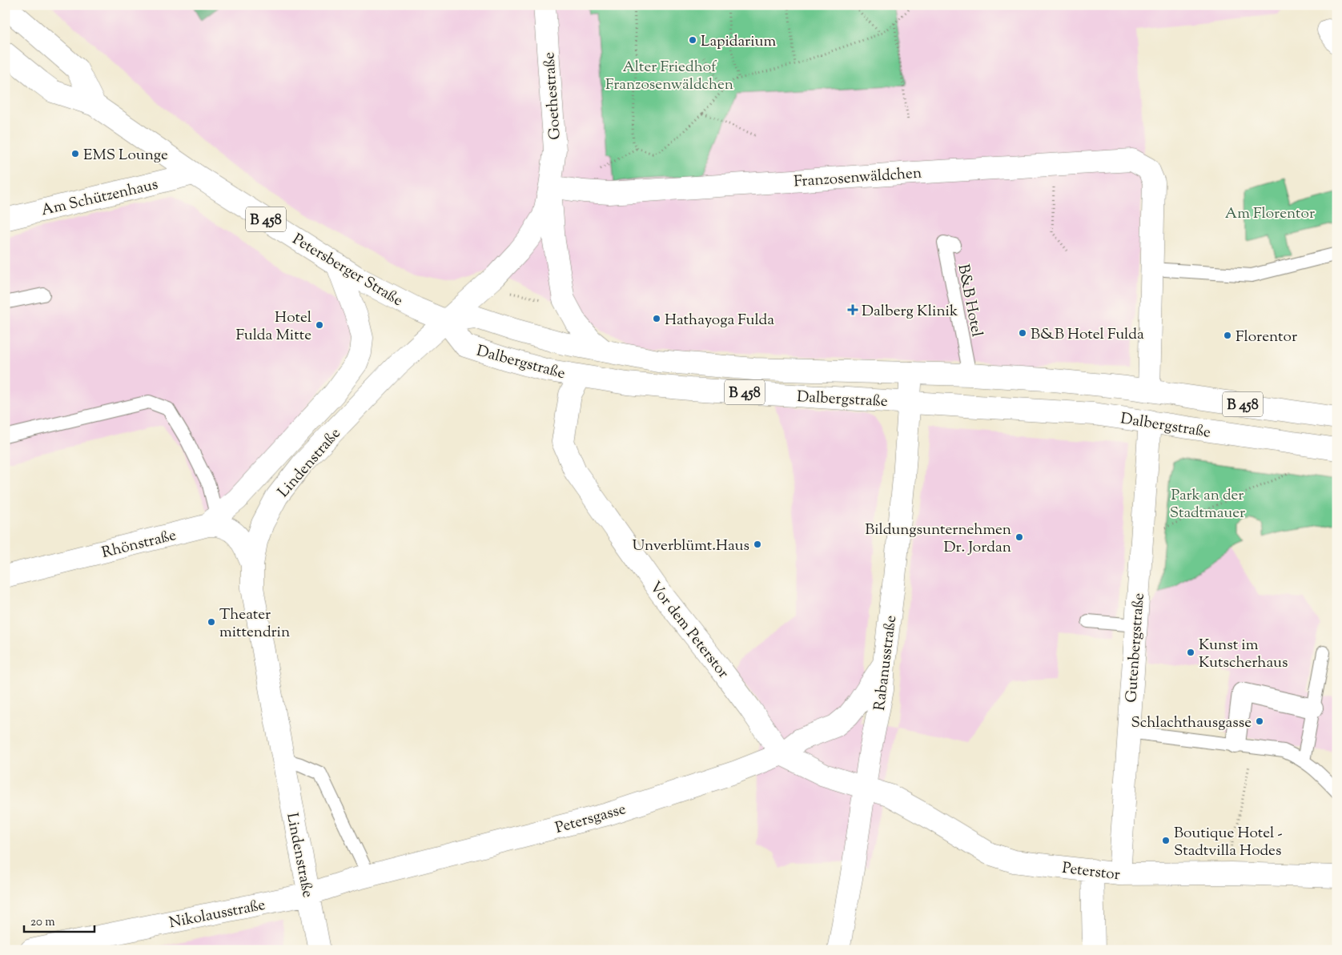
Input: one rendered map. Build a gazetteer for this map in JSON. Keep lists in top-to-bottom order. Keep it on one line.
{"streets":{"street":["Goethestraße","Franzosenwäldchen","Am Schützenhaus","B 458","Petersberger Straße","Dalbergstraße","Lindenstraße","Rhönstraße","Vor dem Peterstor","Gutenbergstraße","Rabanusstraße","Petersgasse","Peterstor","Nikolausstraße"],"lane":["B&B Hotel"]},"crossings":[["Goethestraße","Franzosenwäldchen"],["Goethestraße","Petersberger Straße"],["Goethestraße","Dalbergstraße"],["Goethestraße","Lindenstraße"],["Am Schützenhaus","Petersberger Straße"],["Petersberger Straße","Dalbergstraße"],["Petersberger Straße","Lindenstraße"],["B&B Hotel","Dalbergstraße"],["Dalbergstraße","Lindenstraße"],["Dalbergstraße","Vor dem Peterstor"],["Dalbergstraße","Gutenbergstraße"],["Dalbergstraße","Rabanusstraße"],["Lindenstraße","Rhönstraße"],["Lindenstraße","Petersgasse"],["Lindenstraße","Nikolausstraße"],["Vor dem Peterstor","Petersgasse"],["Gutenbergstraße","Peterstor"],["Rabanusstraße","Peterstor"],["Petersgasse","Nikolausstraße"]],"parks":["Alter Friedhof Franzosenwäldchen","Am Florentor","Park an der Stadtmauer"],"places":{"other":["Lapidarium","EMS Lounge","Hathayoga Fulda","Hotel Fulda Mitte","B&B Hotel Fulda","Florentor","Bildungsunternehmen Dr. Jordan","Unverblümt.Haus","Theater mittendrin","Kunst im Kutscherhaus","Schlachthausgasse","Boutique Hotel - Stadtvilla Hodes"],"health":["Dalberg Klinik"]},"scale_bar":"20 m"}
